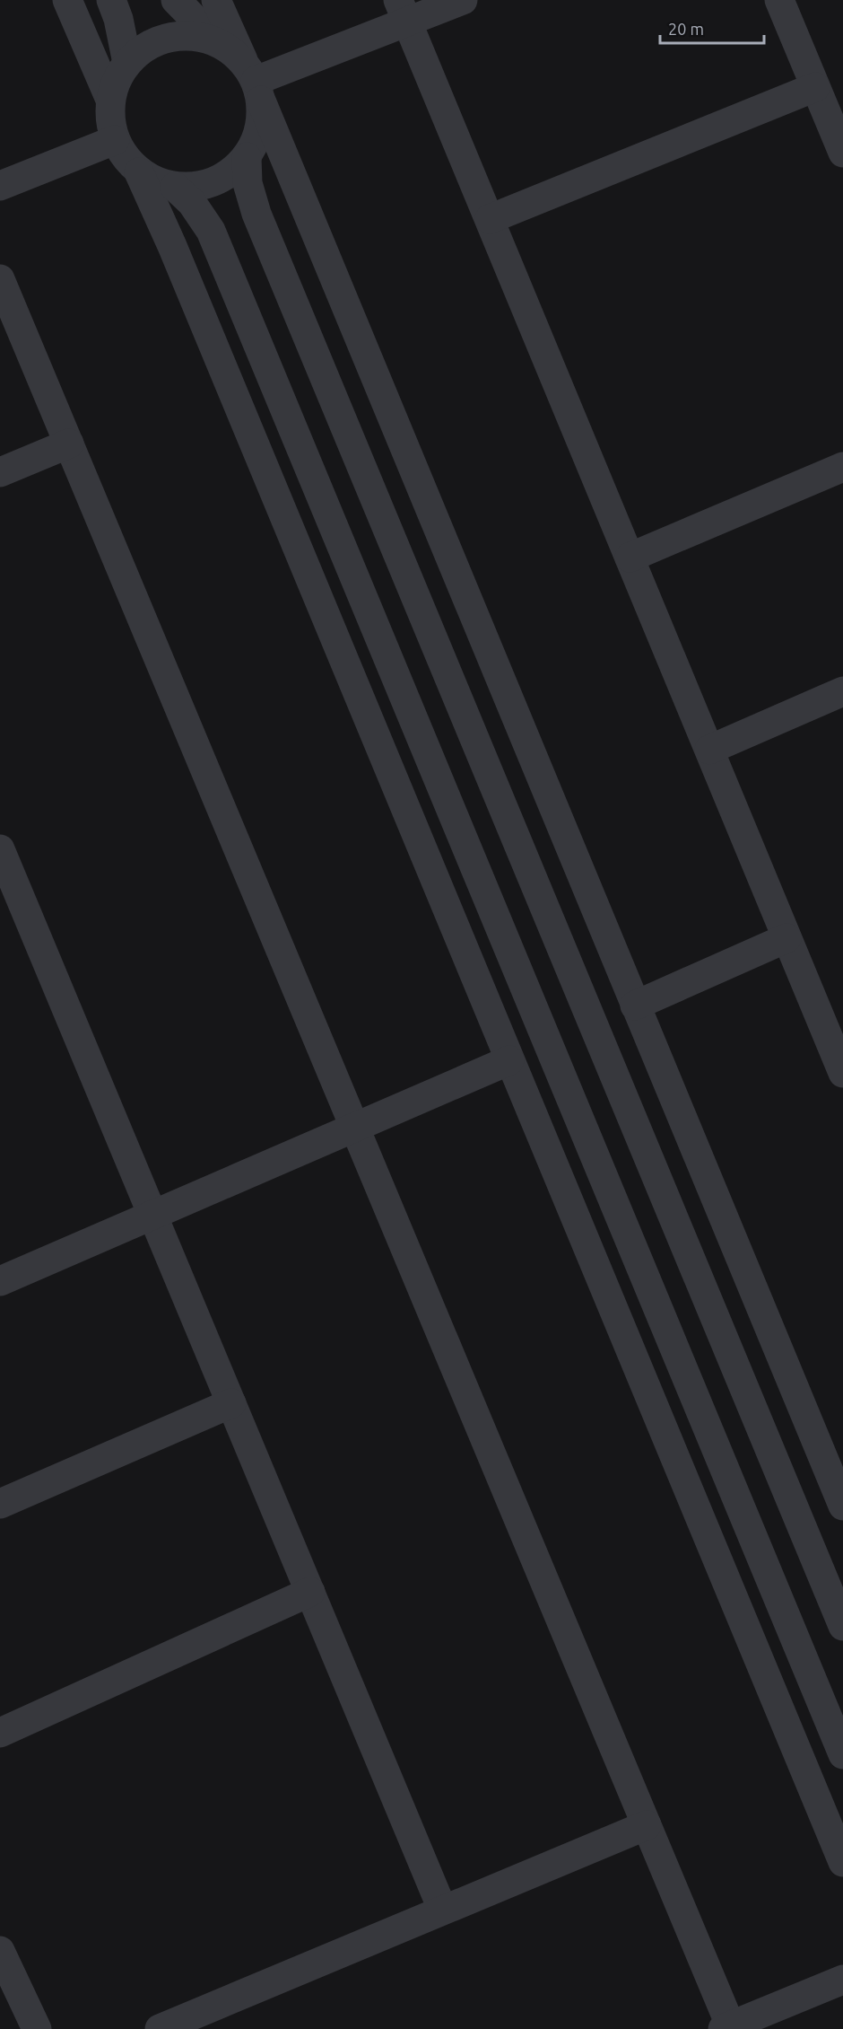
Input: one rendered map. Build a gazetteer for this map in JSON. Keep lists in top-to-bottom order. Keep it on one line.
{"scale_bar":"20 m"}
